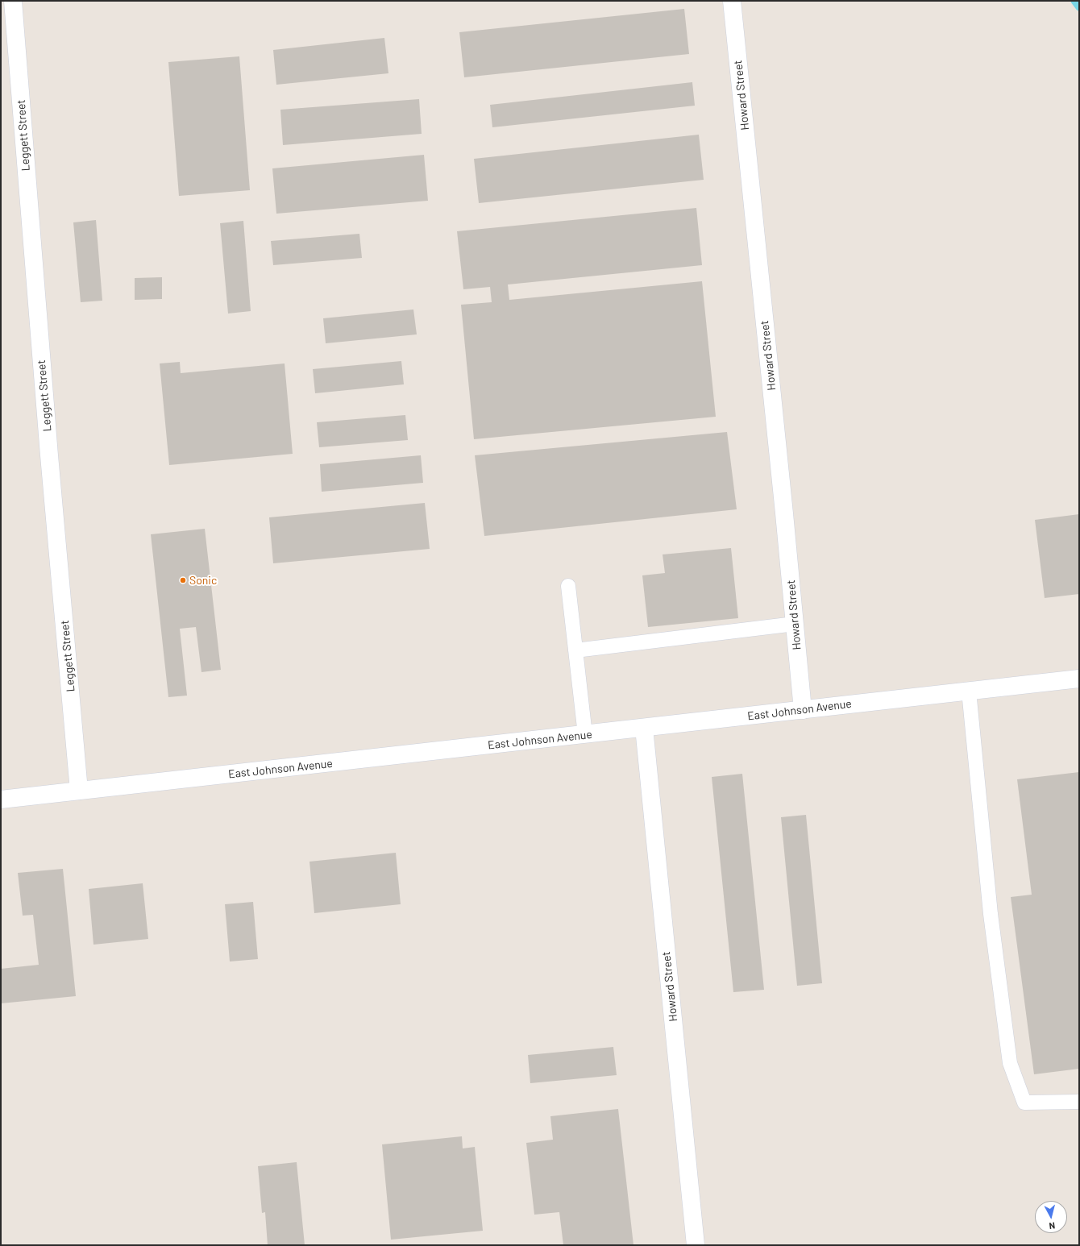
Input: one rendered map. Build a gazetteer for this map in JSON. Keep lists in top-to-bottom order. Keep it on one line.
{"streets":{"street":["Howard Street","Leggett Street","East Johnson Avenue"]},"crossings":[["Howard Street","East Johnson Avenue"],["Leggett Street","East Johnson Avenue"]],"places":["Sonic"],"north":"bottom"}
